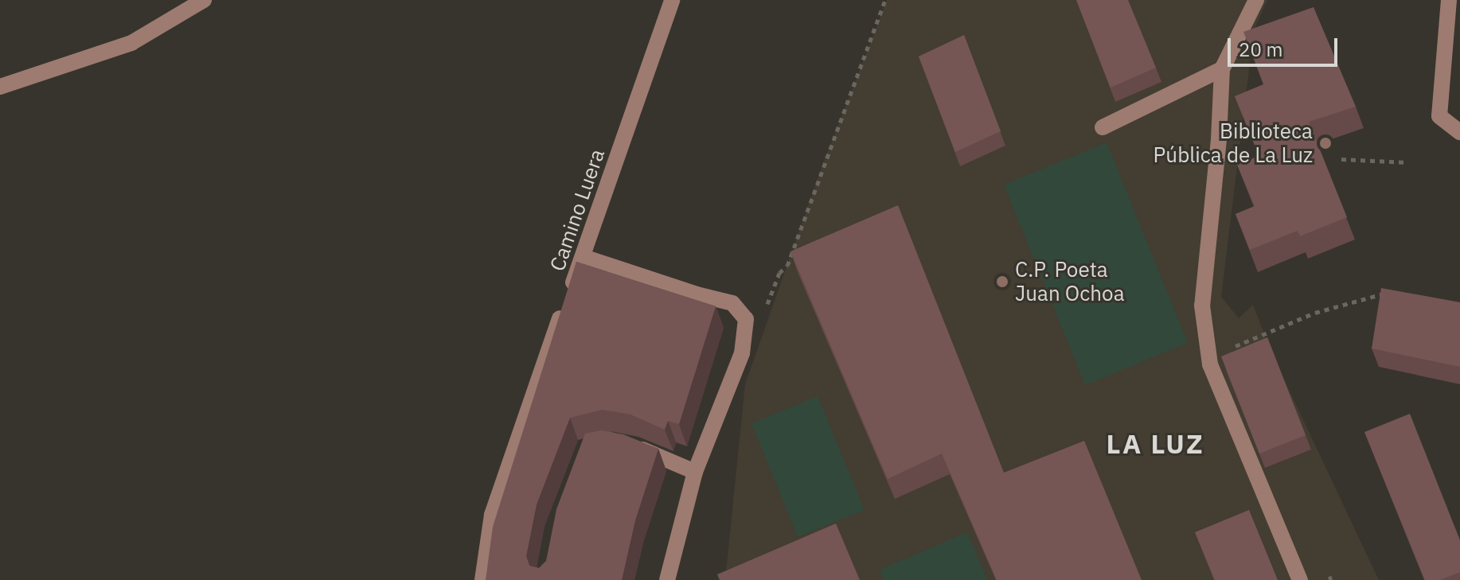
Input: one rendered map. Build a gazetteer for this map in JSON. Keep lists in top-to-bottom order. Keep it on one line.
{"streets":{"street":["Camino Luera"]},"districts":["LA LUZ"],"places":["Biblioteca Pública de La Luz","C.P. Poeta Juan Ochoa"],"scale_bar":"20 m"}
